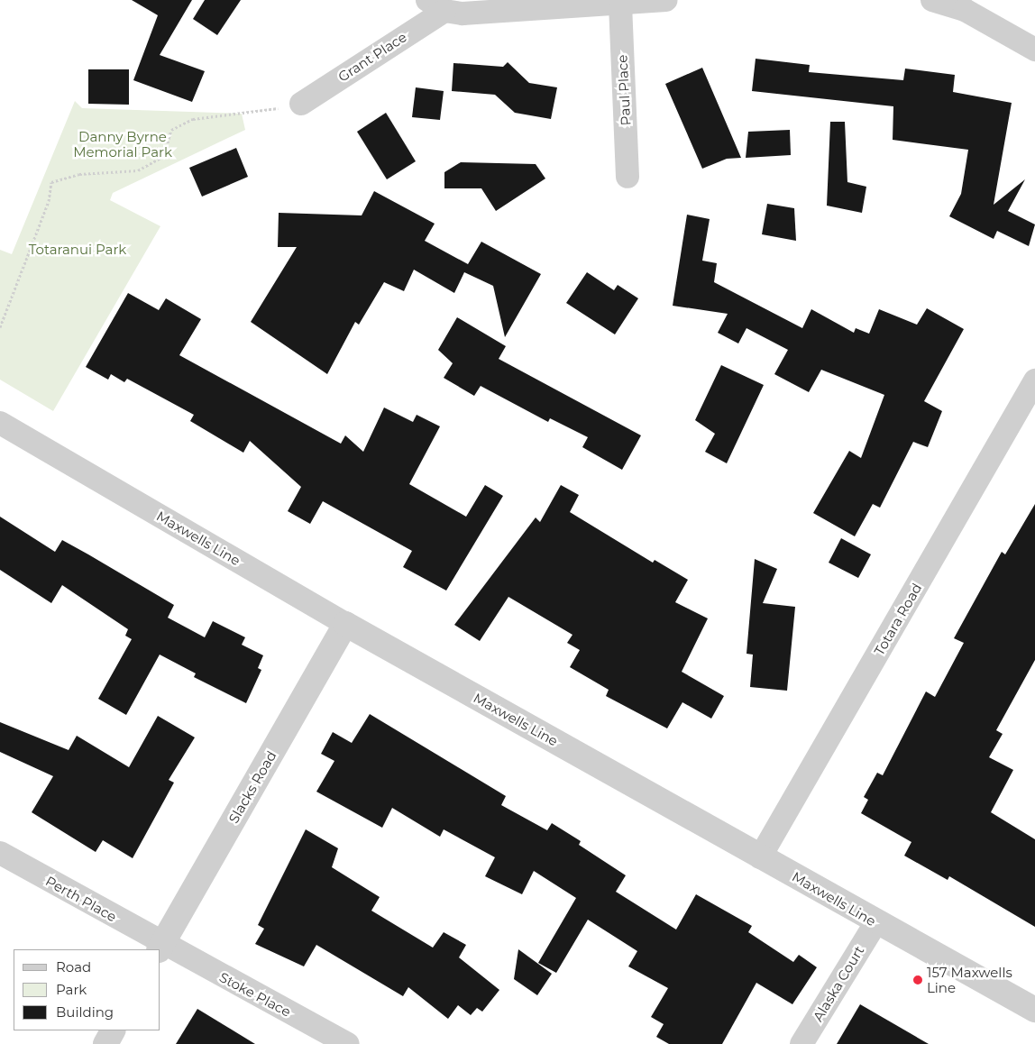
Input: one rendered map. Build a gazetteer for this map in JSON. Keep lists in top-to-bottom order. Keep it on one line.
{"streets":{"street":["Grant Place","Paul Place","Maxwells Line","Totara Road","Slacks Road","Perth Place","Alaska Court","Stoke Place"]},"crossings":[["Maxwells Line","Totara Road"],["Maxwells Line","Slacks Road"],["Maxwells Line","Alaska Court"],["Slacks Road","Perth Place"],["Slacks Road","Stoke Place"],["Perth Place","Stoke Place"]],"parks":["Danny Byrne Memorial Park","Totaranui Park"],"places":["157 Maxwells Line"],"legend":["Road","Park","Building"]}
